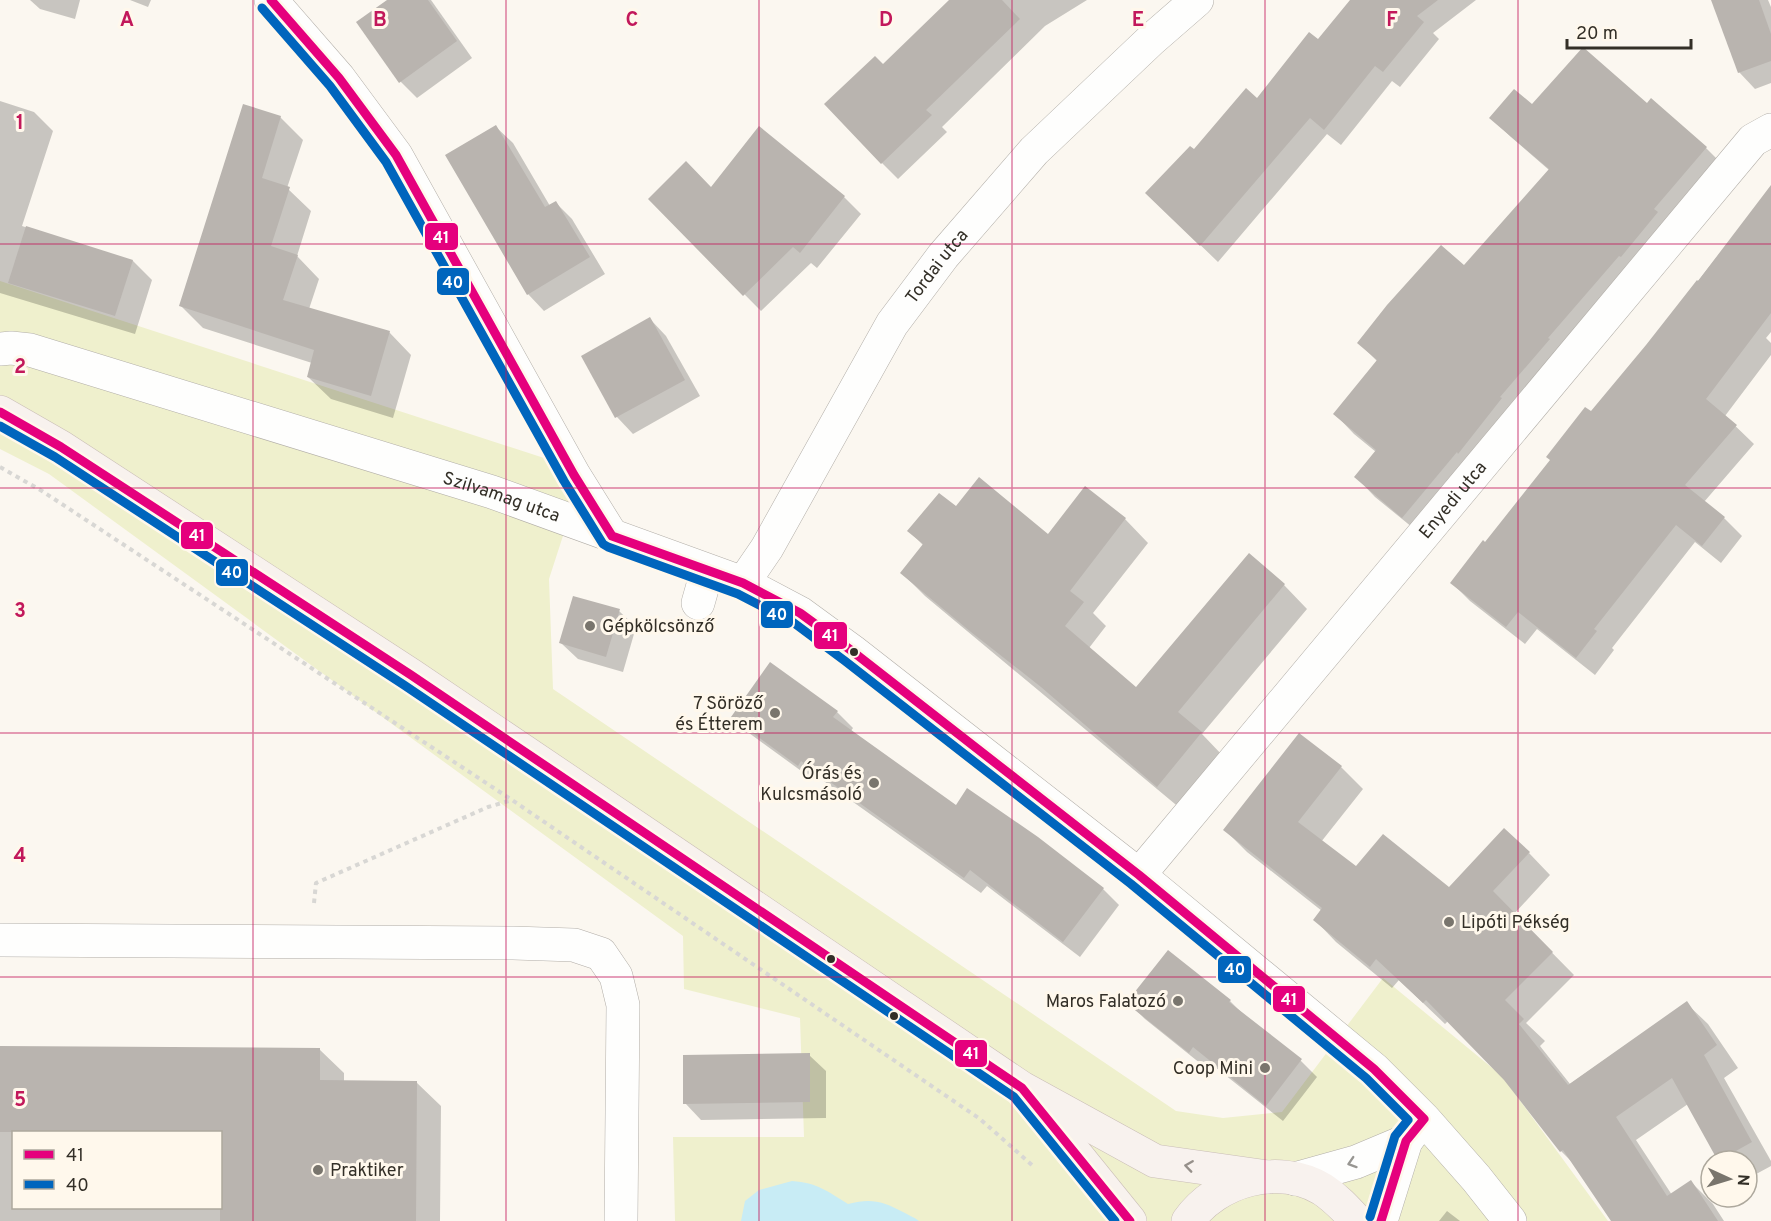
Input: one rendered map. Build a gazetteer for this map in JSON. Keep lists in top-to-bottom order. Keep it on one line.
{"streets":{"street":["Tordai utca","Szilvamag utca","Enyedi utca"]},"crossings":[["Tordai utca","Szilvamag utca"],["Szilvamag utca","Enyedi utca"]],"places":["Gépkölcsönző","7 Söröző és Étterem","Órás és Kulcsmásoló","Lipóti Pékség","Maros Falatozó","Coop Mini","Praktiker"],"lines":["transit line 41","transit line 40"],"legend":["41","40"],"scale_bar":"20 m","north":"right","grid":{"columns":["A","B","C","D","E","F"],"rows":["1","2","3","4","5"]}}
